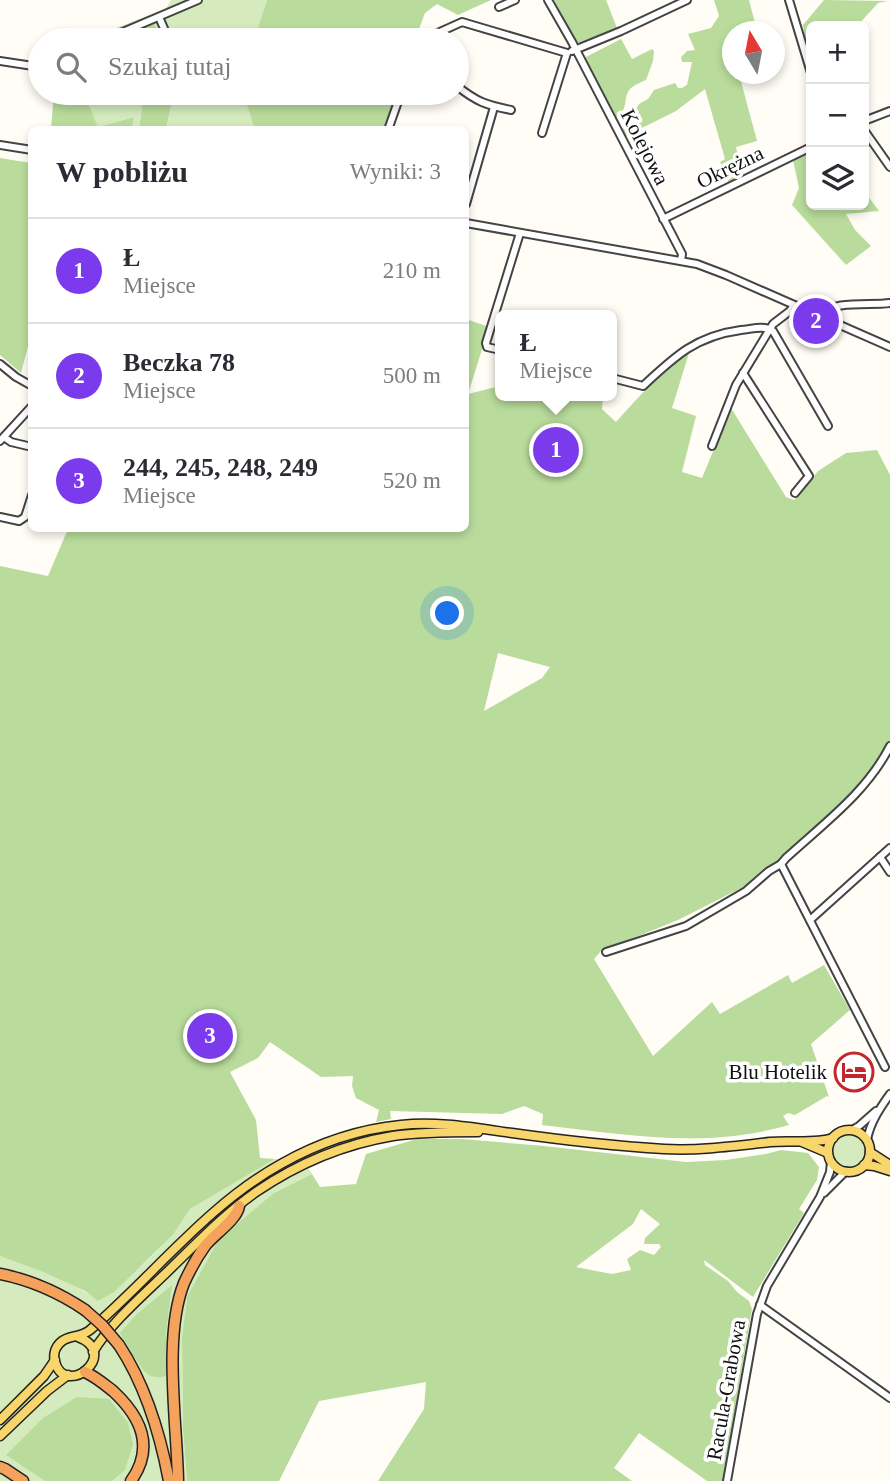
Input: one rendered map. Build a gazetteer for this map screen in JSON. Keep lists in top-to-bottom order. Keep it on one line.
{"streets":{"street":["Kolejowa","Okrężna","Racula-Grabowa"]},"crossings":[["Kolejowa","Okrężna"]],"places":{"hotel":["Blu Hotelik"]},"north":"top","page":{"map_buttons":["+","−"],"search":"Szukaj tutaj","heading":["W pobliżu","Wyniki: 3"],"list":[{"mark":"1","name":"Ł","note":"Miejsce","value":"210 m"},{"mark":"2","name":"Beczka 78","note":"Miejsce","value":"500 m"},{"mark":"3","name":"244, 245, 248, 249","note":"Miejsce","value":"520 m"}],"pins":["2","1","3"],"popup":["Ł","Miejsce"]}}
